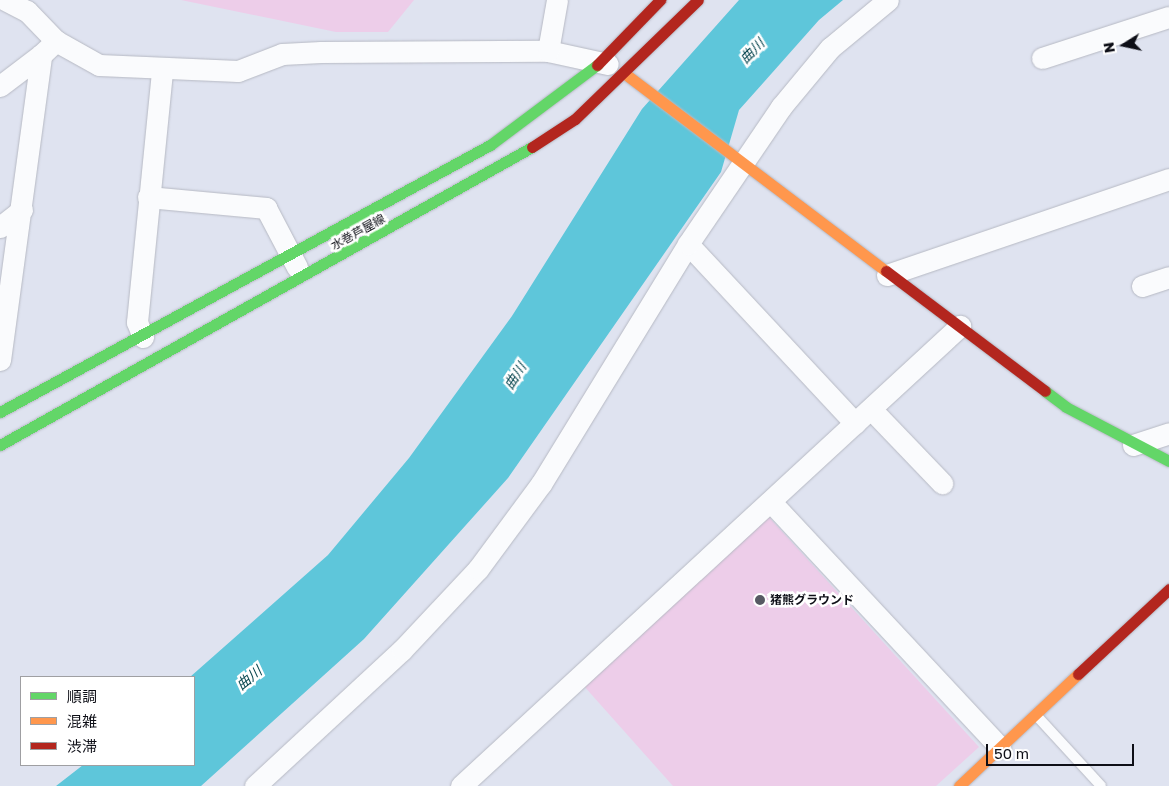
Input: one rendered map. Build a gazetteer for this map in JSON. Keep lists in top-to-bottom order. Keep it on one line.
{"streets":{"main road":["水巻芦屋線"]},"water":["曲川"],"places":["猪熊グラウンド"],"legend":["順調","混雑","渋滞"],"scale_bar":"50 m","north":"left"}
